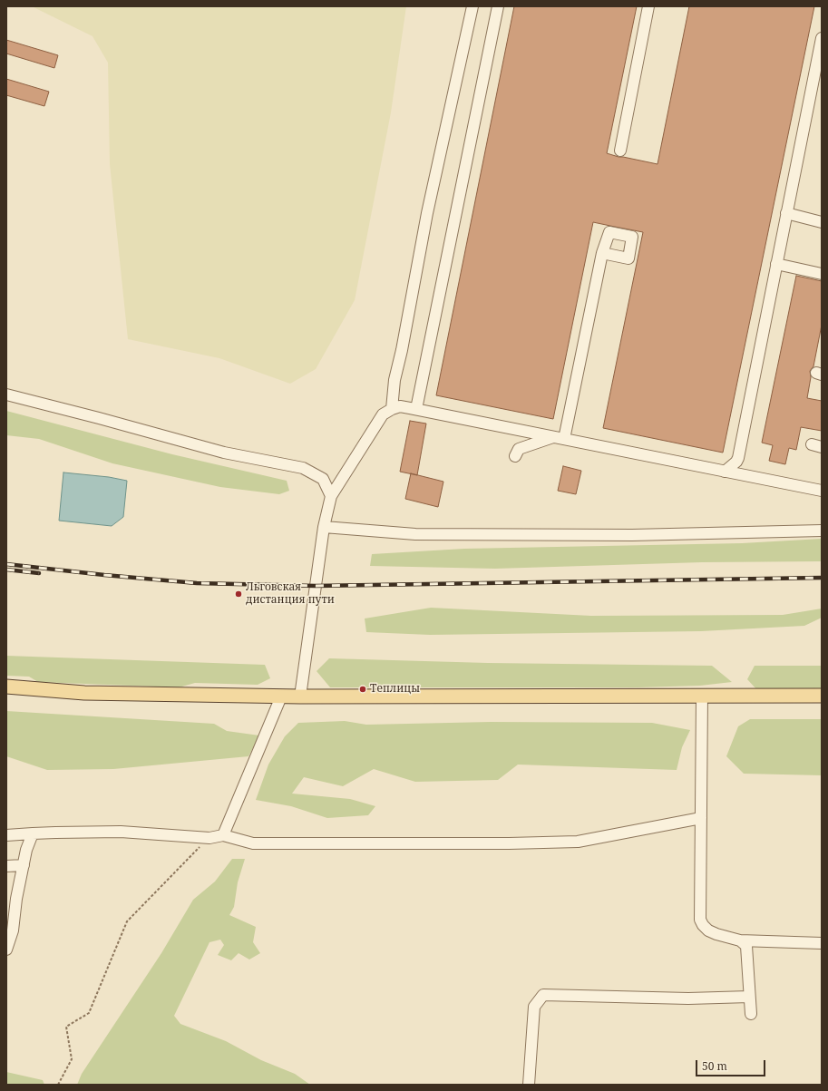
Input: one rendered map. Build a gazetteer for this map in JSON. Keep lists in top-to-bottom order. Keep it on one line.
{"places":["Льговская дистанция пути","Теплицы"],"scale_bar":"50 m"}
